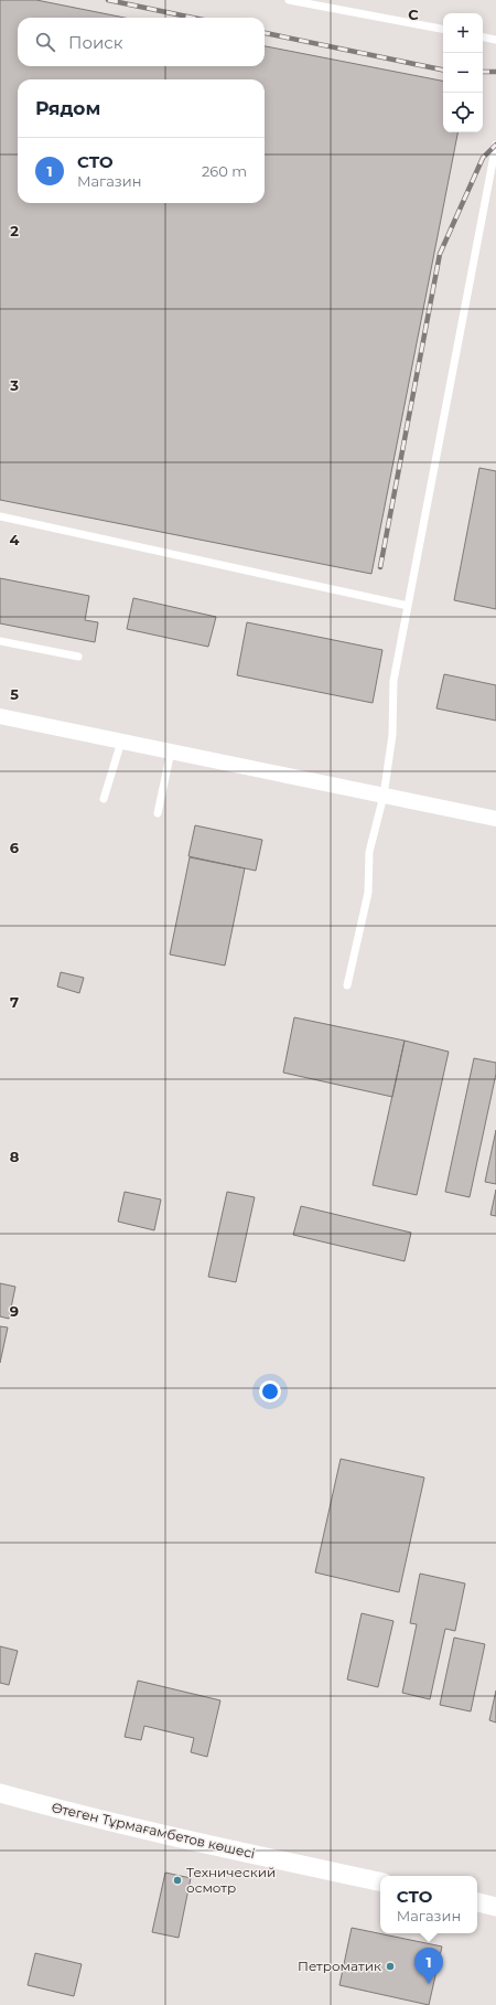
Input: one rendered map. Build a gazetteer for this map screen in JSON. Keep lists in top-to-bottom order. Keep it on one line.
{"streets":{"street":["Өтеген Тұрмағамбетов көшесі"]},"places":["Технический осмотр","Петроматик"],"page":{"map_buttons":["+","−"],"search":"Поиск","heading":"Рядом","list":[{"mark":"1","name":"СТО","note":"Магазин","value":"260 m"}],"popup":["СТО","Магазин"],"pins":"1"},"grid":{"columns":["C"],"rows":["2","3","4","5","6","7","8","9"]}}
